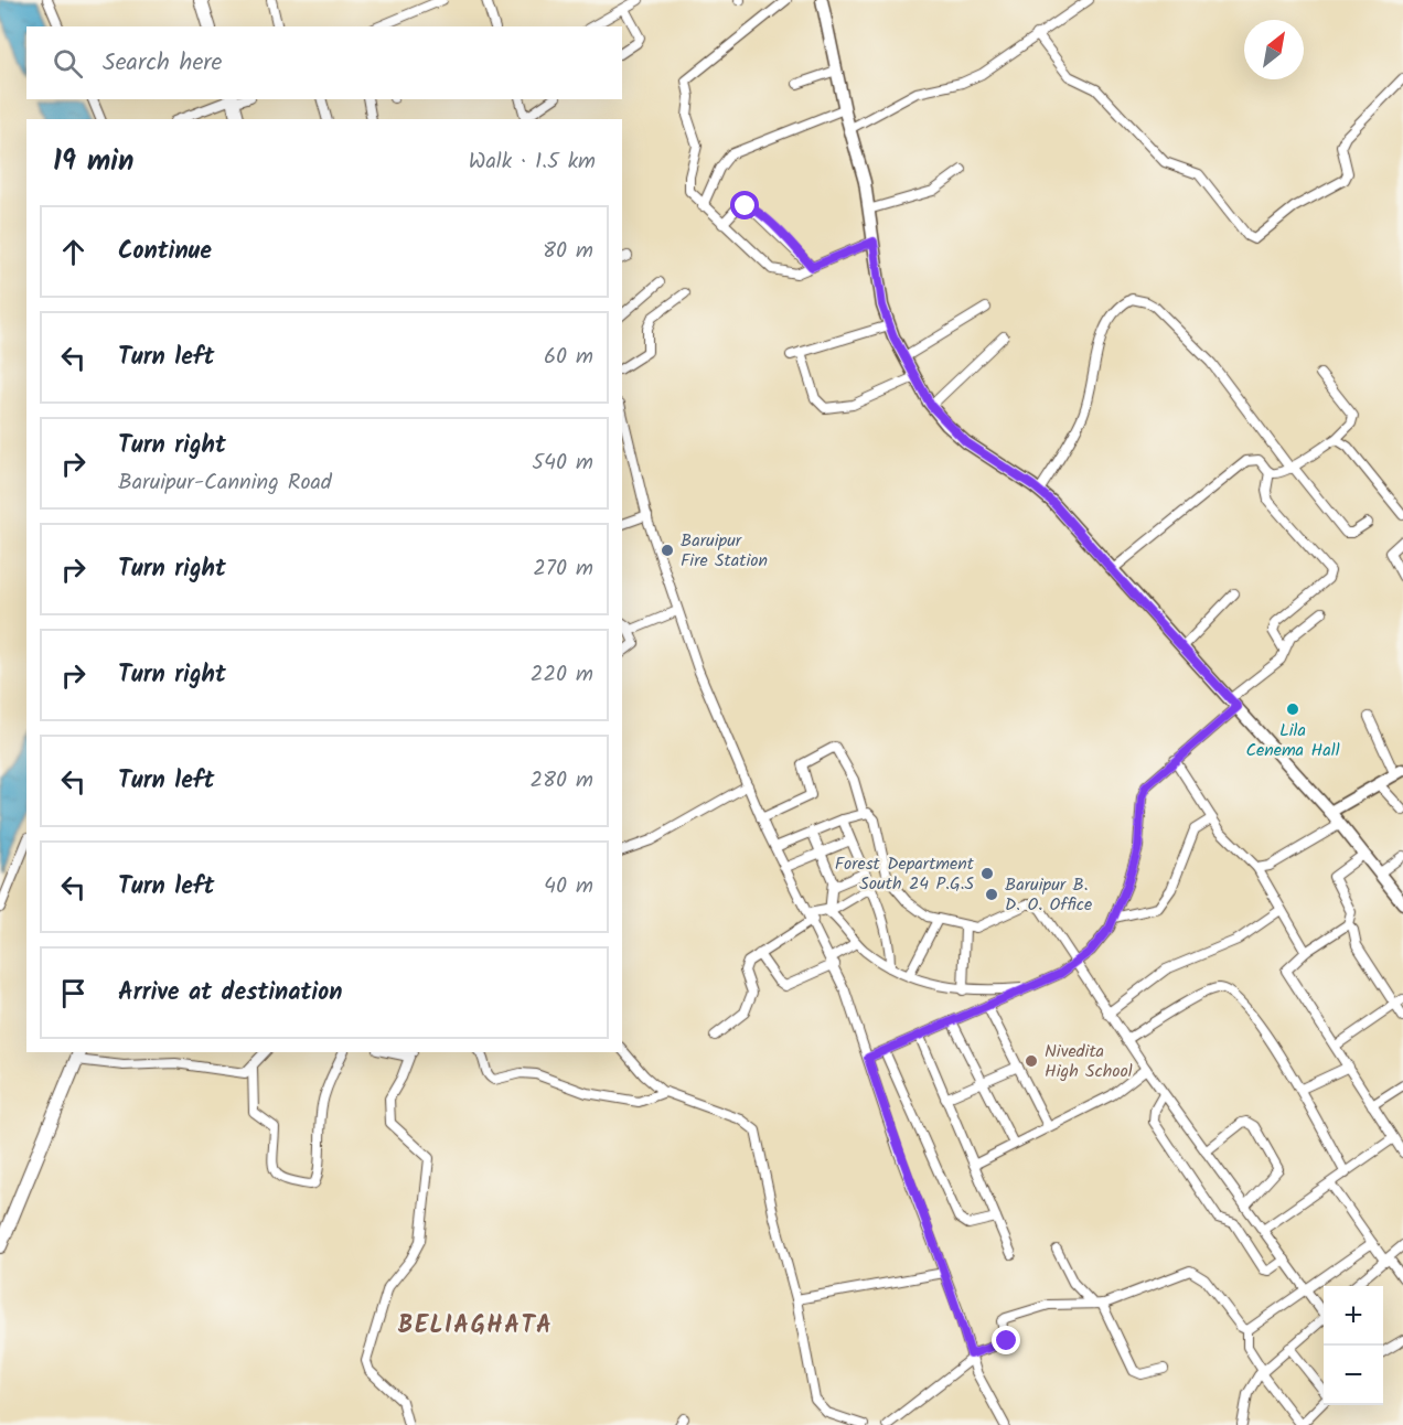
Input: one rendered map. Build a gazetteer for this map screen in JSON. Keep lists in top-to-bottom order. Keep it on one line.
{"districts":["BELIAGHATA"],"places":["Baruipur Fire Station","Lila Cenema Hall","Forest Department South 24 P.G.S","Baruipur B. D. O. Office","Nivedita High School"],"north":"top right","page":{"search":"Search here","heading":["19 min","Walk · 1.5 km"],"list":[["Continue","80 m"],["Turn left","60 m"],["Turn right","Baruipur-Canning Road","540 m"],["Turn right","270 m"],["Turn right","220 m"],["Turn left","280 m"],["Turn left","40 m"],"Arrive at destination"],"map_buttons":["+","−"]}}
